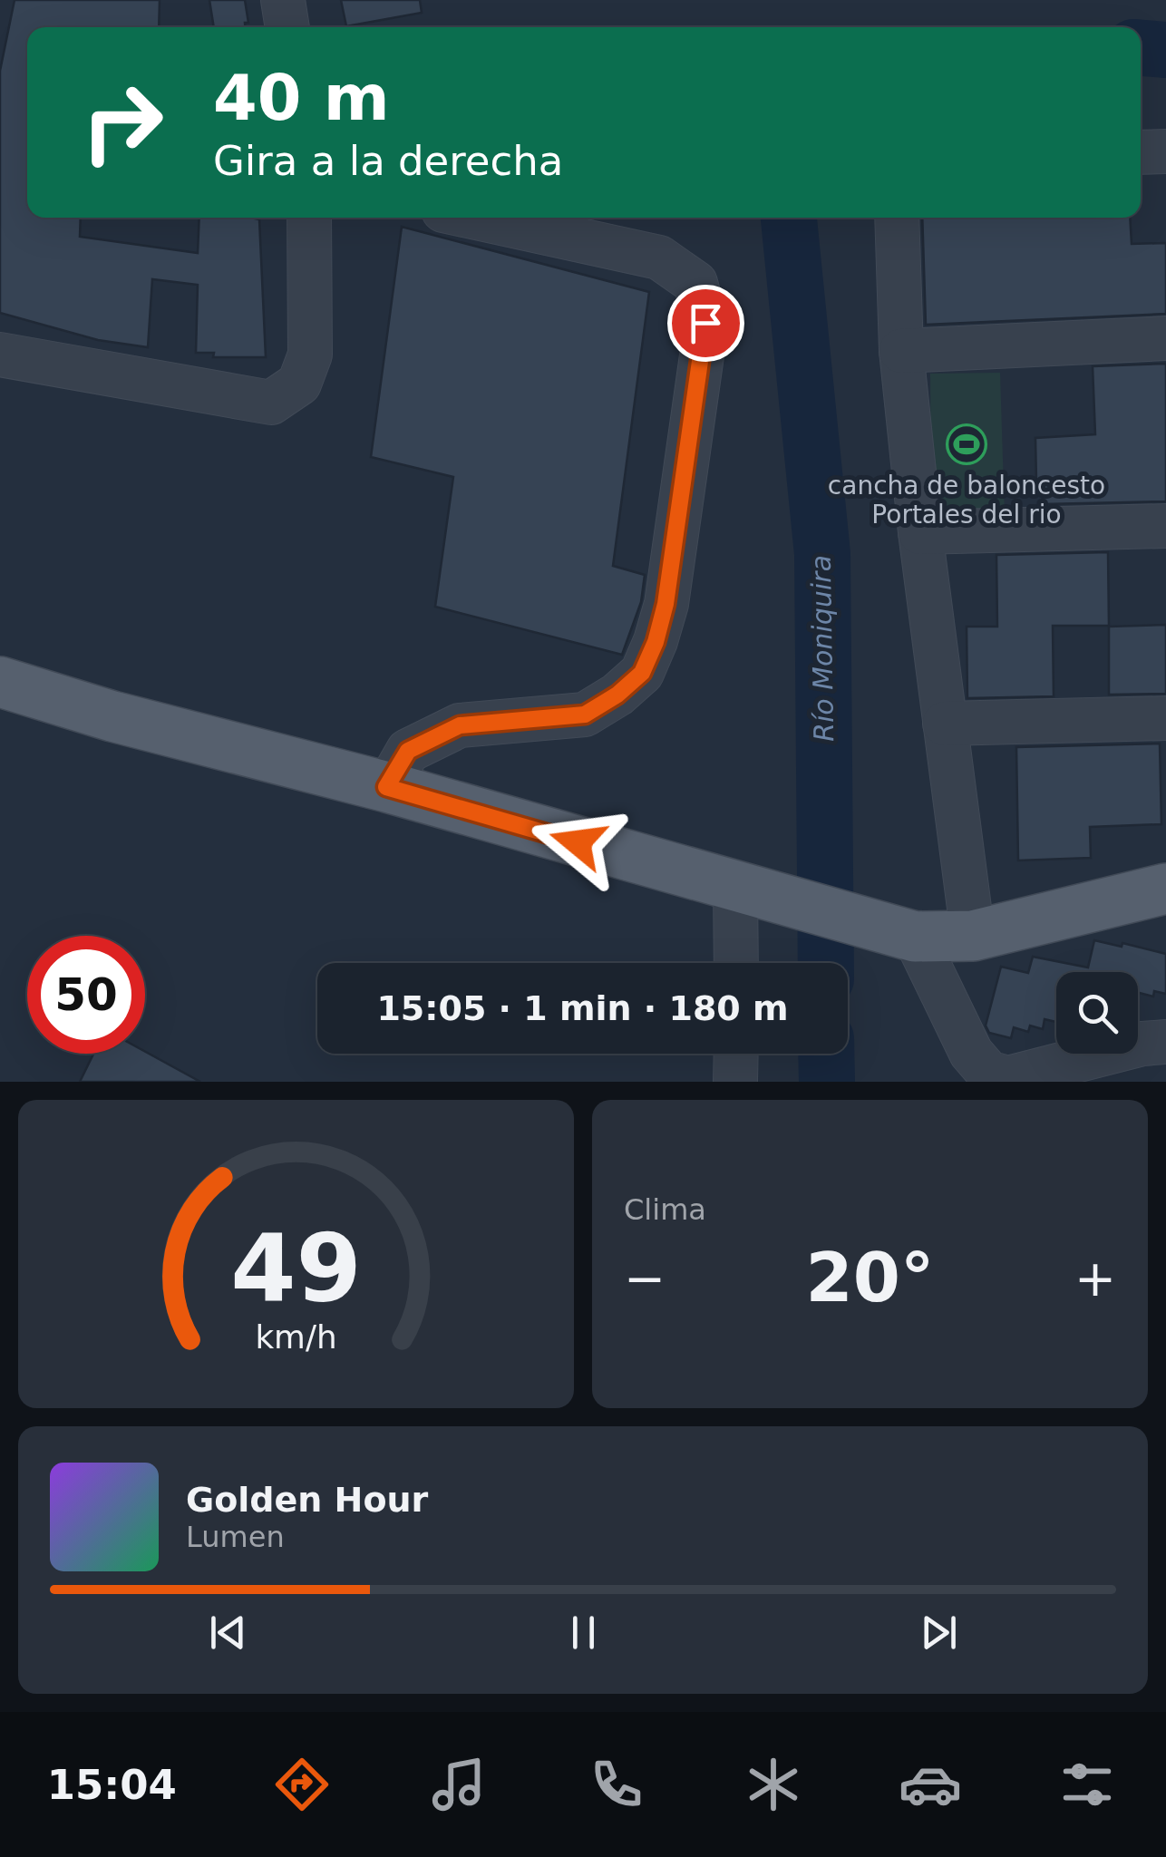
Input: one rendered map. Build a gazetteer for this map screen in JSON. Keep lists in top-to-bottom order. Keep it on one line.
{"water":["Río Moniquira"],"places":{"sports":["cancha de baloncesto Portales del rio"]},"page":{"turn":["40 m","Gira a la derecha"],"limit":"50","trip":"15:05 · 1 min · 180 m","tile":"Clima","heat":["−","20°","+"],"song":["Golden Hour","Lumen"],"tabs":"15:04","gauge":["49","km/h"]}}
